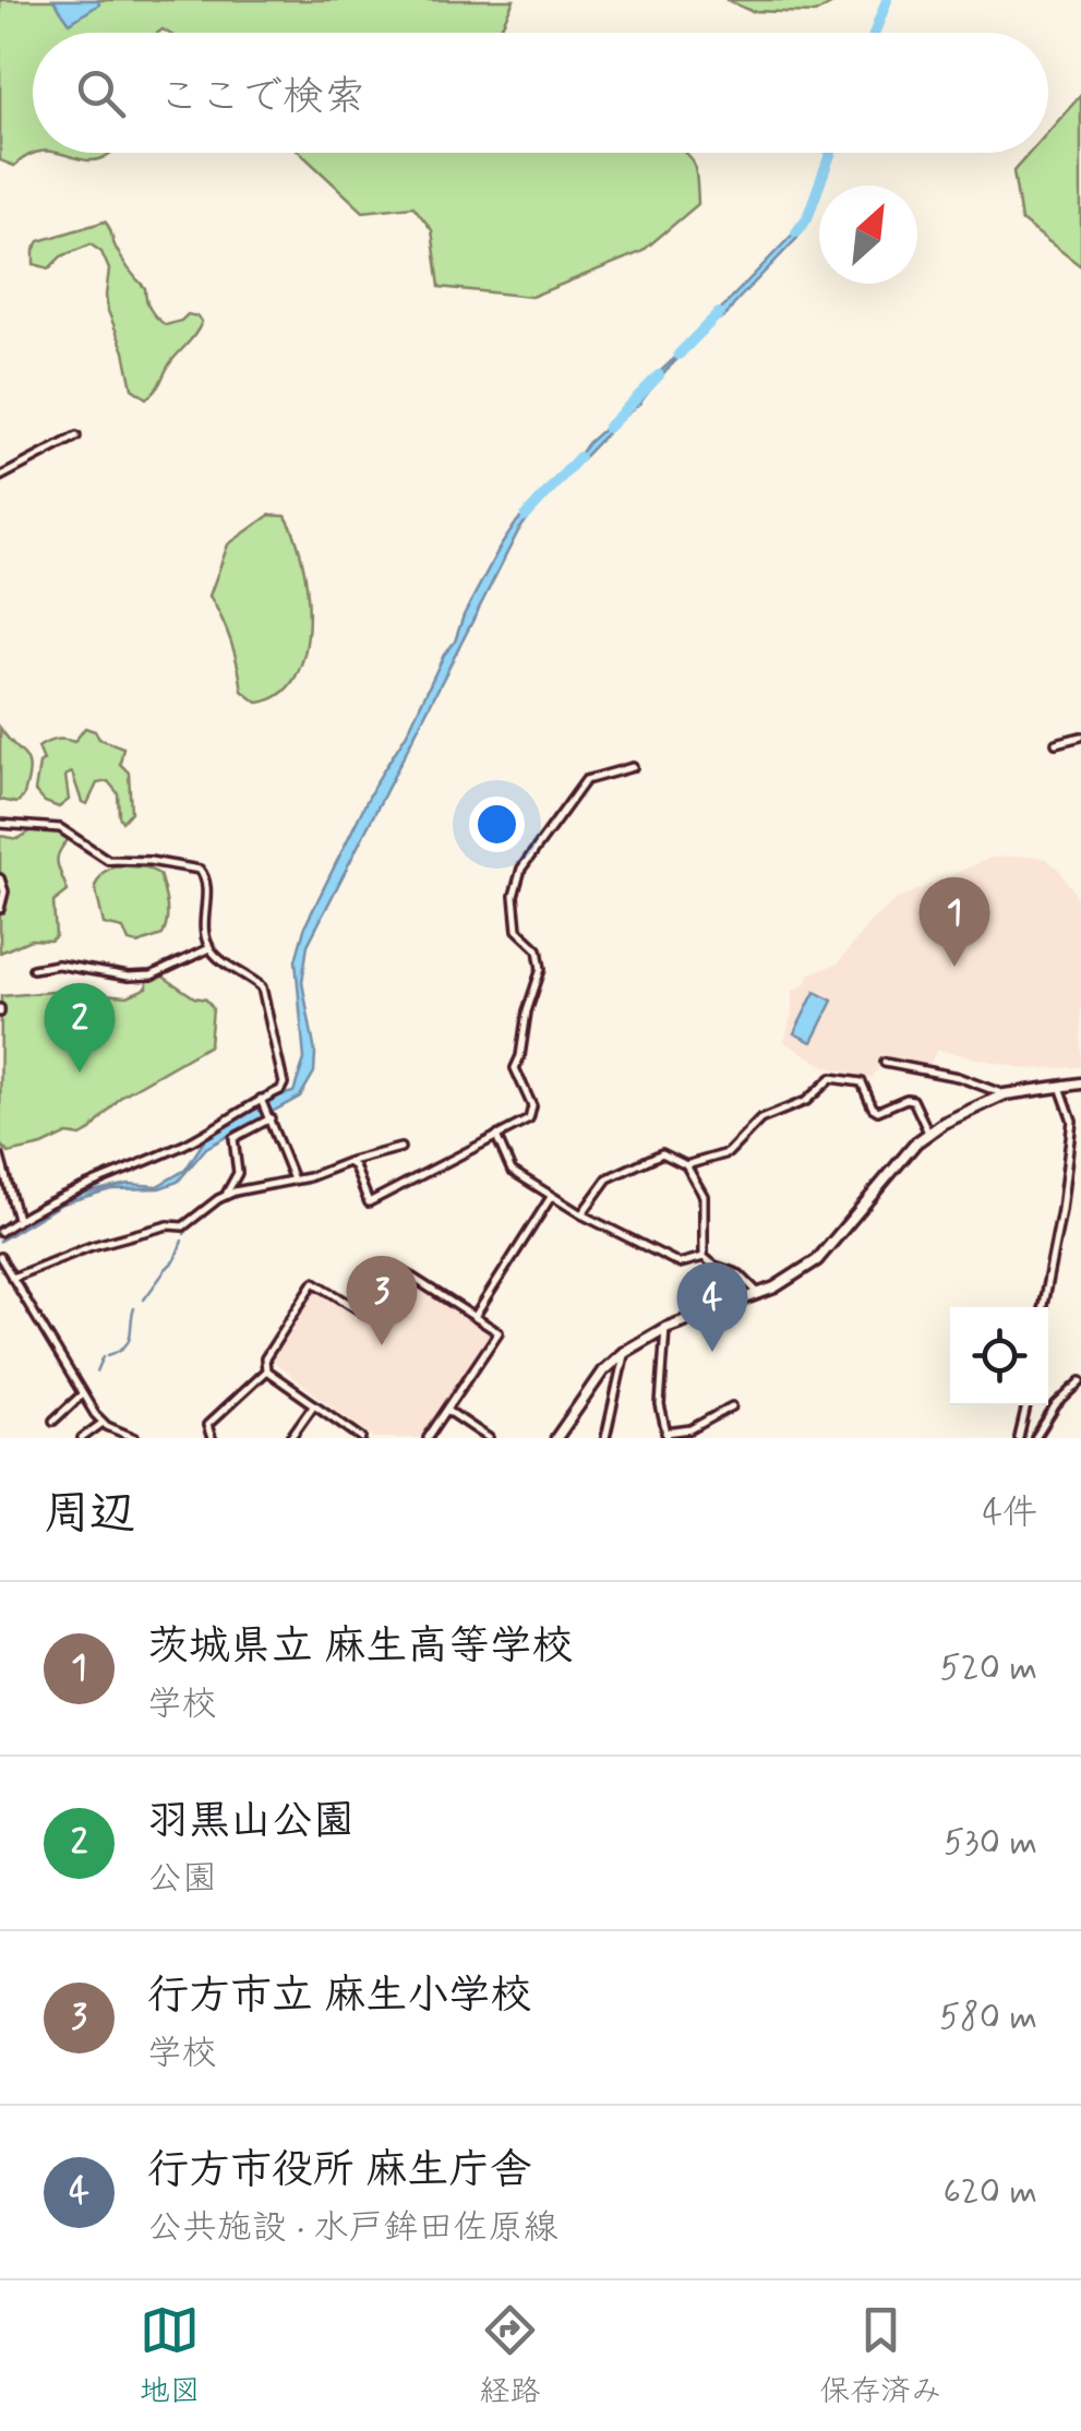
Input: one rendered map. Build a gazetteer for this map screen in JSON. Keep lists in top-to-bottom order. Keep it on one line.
{"north":"top right","page":{"search":"ここで検索","pins":["1","2","3","4"],"heading":["周辺","4件"],"list":[{"mark":"1","name":"茨城県立 麻生高等学校","note":"学校","value":"520 m"},{"mark":"2","name":"羽黒山公園","note":"公園","value":"530 m"},{"mark":"3","name":"行方市立 麻生小学校","note":"学校","value":"580 m"},{"mark":"4","name":"行方市役所 麻生庁舎","note":"公共施設 · 水戸鉾田佐原線","value":"620 m"}],"nav":["地図","経路","保存済み"]}}
